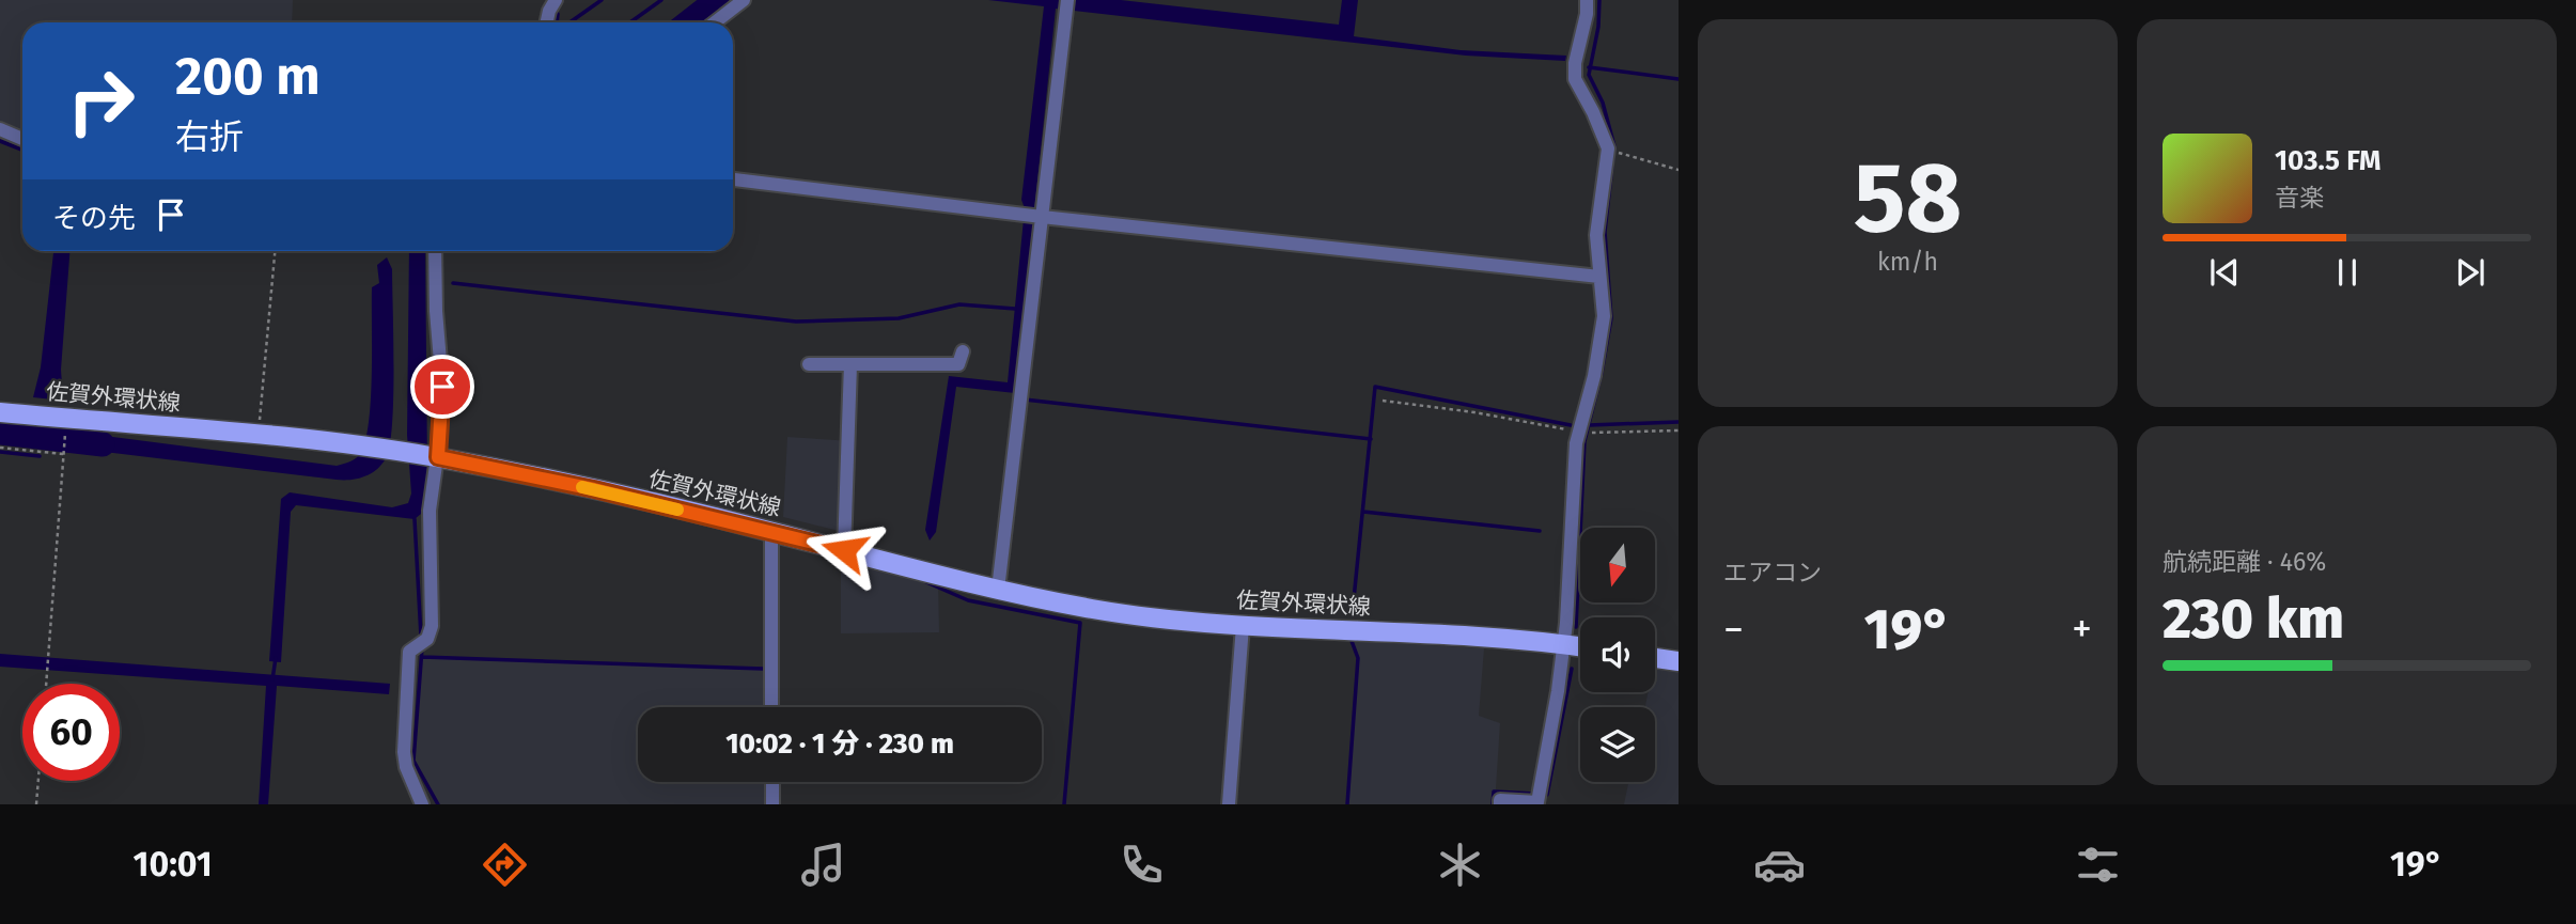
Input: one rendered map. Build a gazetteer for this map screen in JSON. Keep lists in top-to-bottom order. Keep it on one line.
{"streets":{"main road":["佐賀外環状線"]},"north":"bottom","page":{"tile":[["58","km/h"],"エアコン",["航続距離 · 46%","230 km"]],"turn":["200 m","右折"],"song":["103.5 FM","音楽"],"then":"その先","heat":["−","19°","+"],"limit":"60","trip":"10:02 · 1 分 · 230 m","tabs":["10:01","19°"]}}
